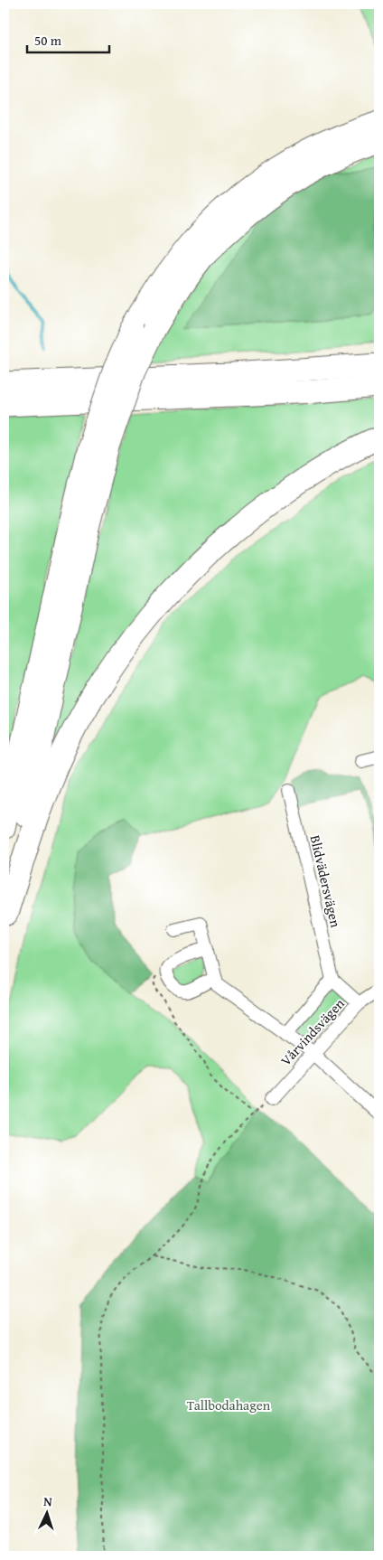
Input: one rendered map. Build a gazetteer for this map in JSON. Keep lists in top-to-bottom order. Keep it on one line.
{"streets":{"street":["Blidvädersvägen","Vårvindsvägen"]},"parks":["Tallbodahagen"],"scale_bar":"50 m","north":"top"}
